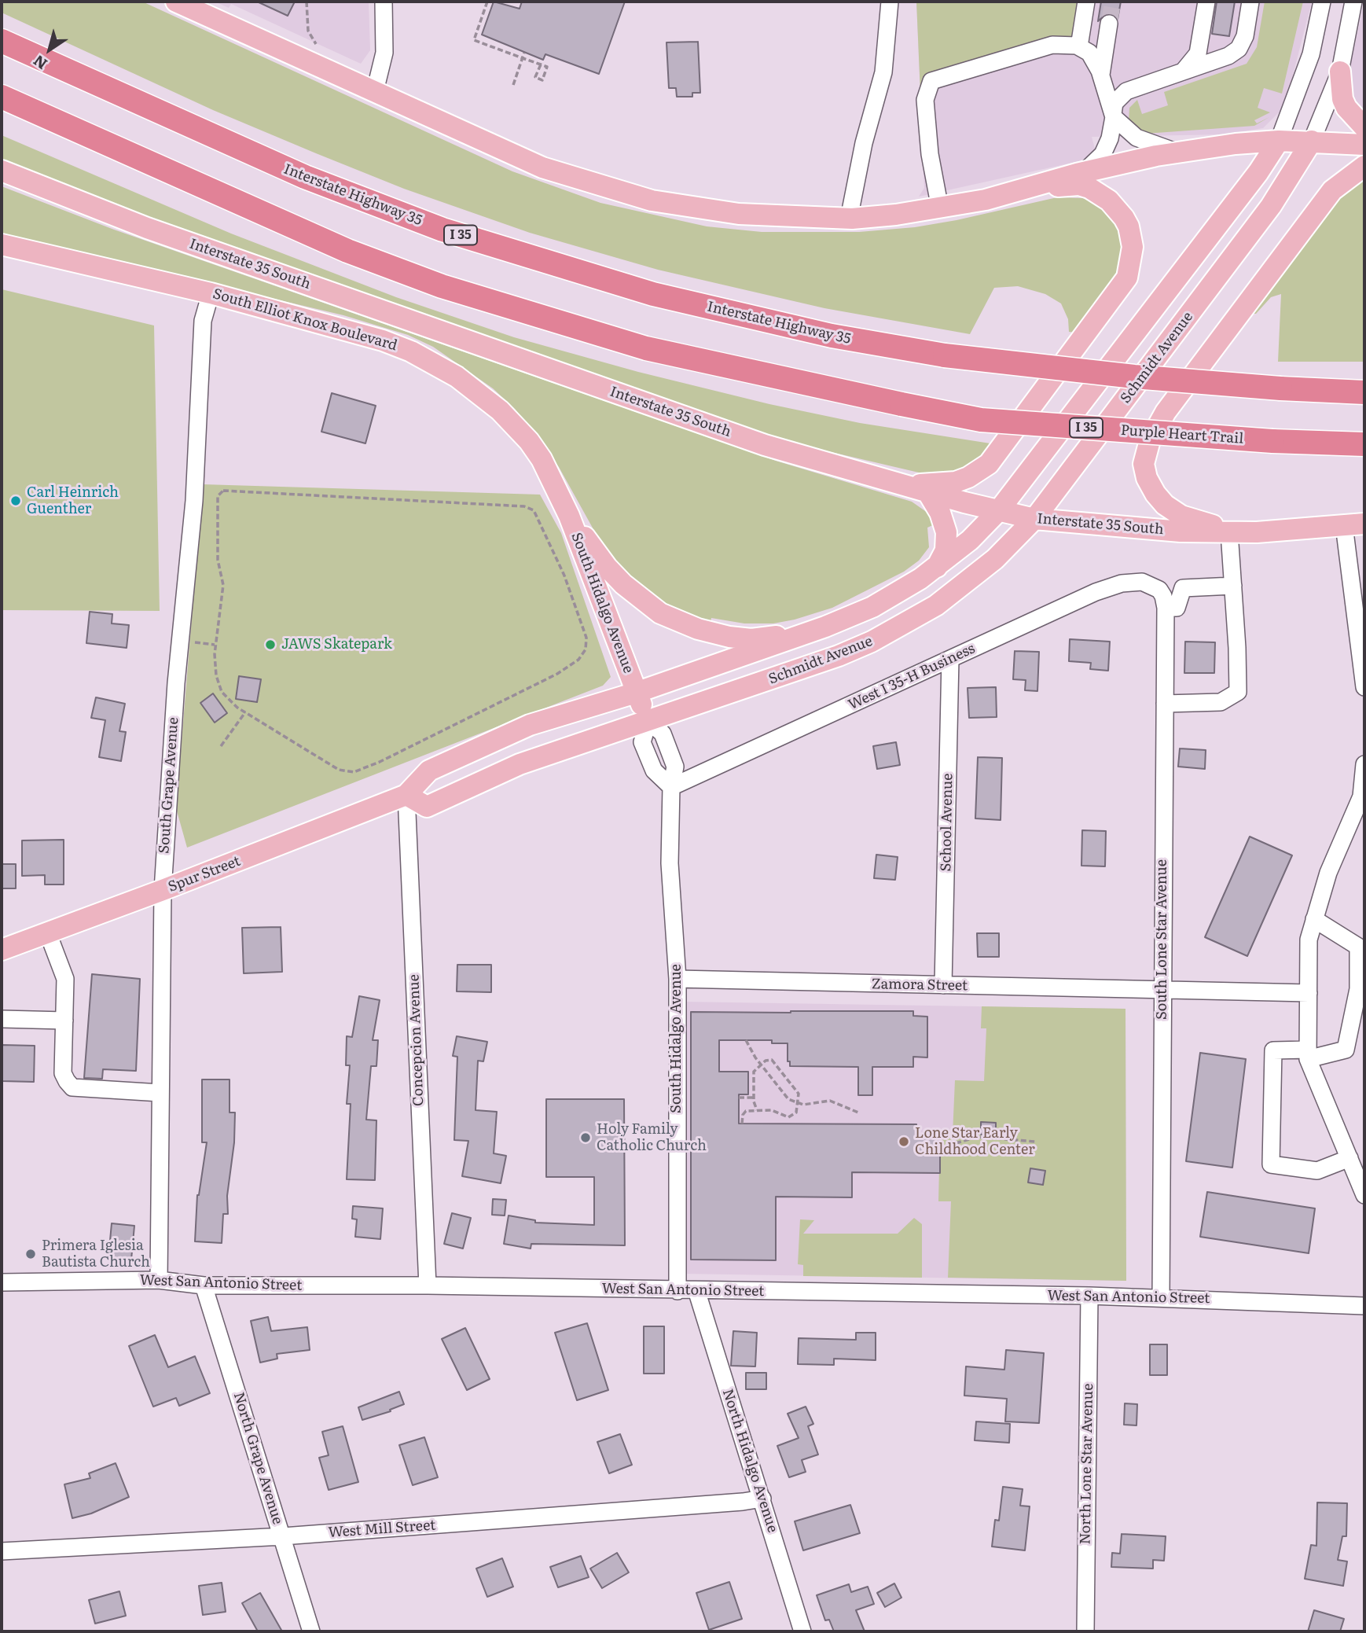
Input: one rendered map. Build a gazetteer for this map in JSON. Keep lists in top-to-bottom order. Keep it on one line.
{"streets":{"highway":["Interstate Highway 35","I 35","Purple Heart Trail"],"main road":["Interstate 35 South","South Elliot Knox Boulevard","Schmidt Avenue","South Hidalgo Avenue","Spur Street"],"street":["West I 35-H Business","South Grape Avenue","School Avenue","South Lone Star Avenue","Zamora Street","Concepcion Avenue","West San Antonio Street","North Grape Avenue","North Hidalgo Avenue","North Lone Star Avenue","West Mill Street"]},"crossings":[["Interstate 35 South","Schmidt Avenue"],["South Elliot Knox Boulevard","South Hidalgo Avenue"],["South Elliot Knox Boulevard","South Grape Avenue"],["Schmidt Avenue","South Hidalgo Avenue"],["South Hidalgo Avenue","West I 35-H Business"],["South Hidalgo Avenue","Spur Street"],["South Hidalgo Avenue","Zamora Street"],["South Hidalgo Avenue","West San Antonio Street"],["West I 35-H Business","School Avenue"],["West I 35-H Business","South Lone Star Avenue"],["South Grape Avenue","Spur Street"],["South Grape Avenue","West San Antonio Street"],["School Avenue","Zamora Street"],["Spur Street","Concepcion Avenue"],["South Lone Star Avenue","Zamora Street"],["South Lone Star Avenue","West San Antonio Street"],["Concepcion Avenue","West San Antonio Street"],["West San Antonio Street","North Grape Avenue"],["West San Antonio Street","North Hidalgo Avenue"],["West San Antonio Street","North Lone Star Avenue"],["North Grape Avenue","West Mill Street"],["North Hidalgo Avenue","West Mill Street"]],"places":["Carl Heinrich Guenther","JAWS Skatepark","Holy Family Catholic Church","Lone Star Early Childhood Center","Primera Iglesia Bautista Church"],"north":"bottom left"}
